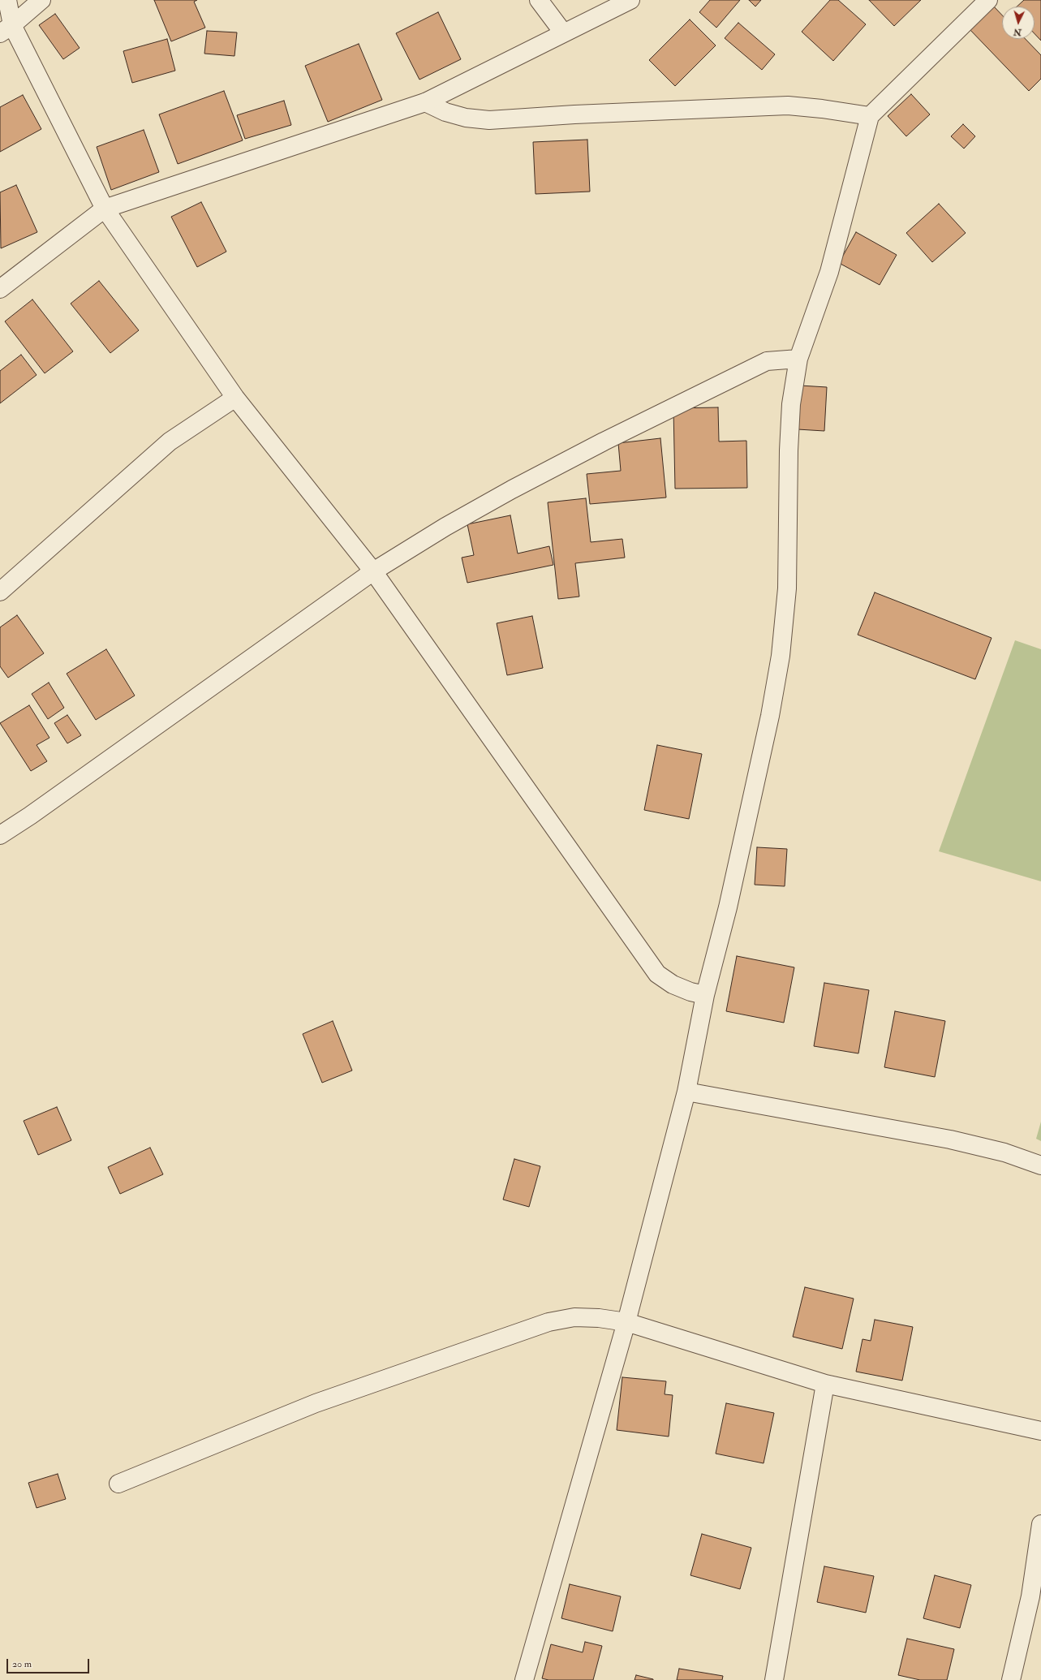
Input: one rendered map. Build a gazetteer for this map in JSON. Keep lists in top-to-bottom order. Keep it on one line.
{"scale_bar":"20 m","north":"bottom"}
